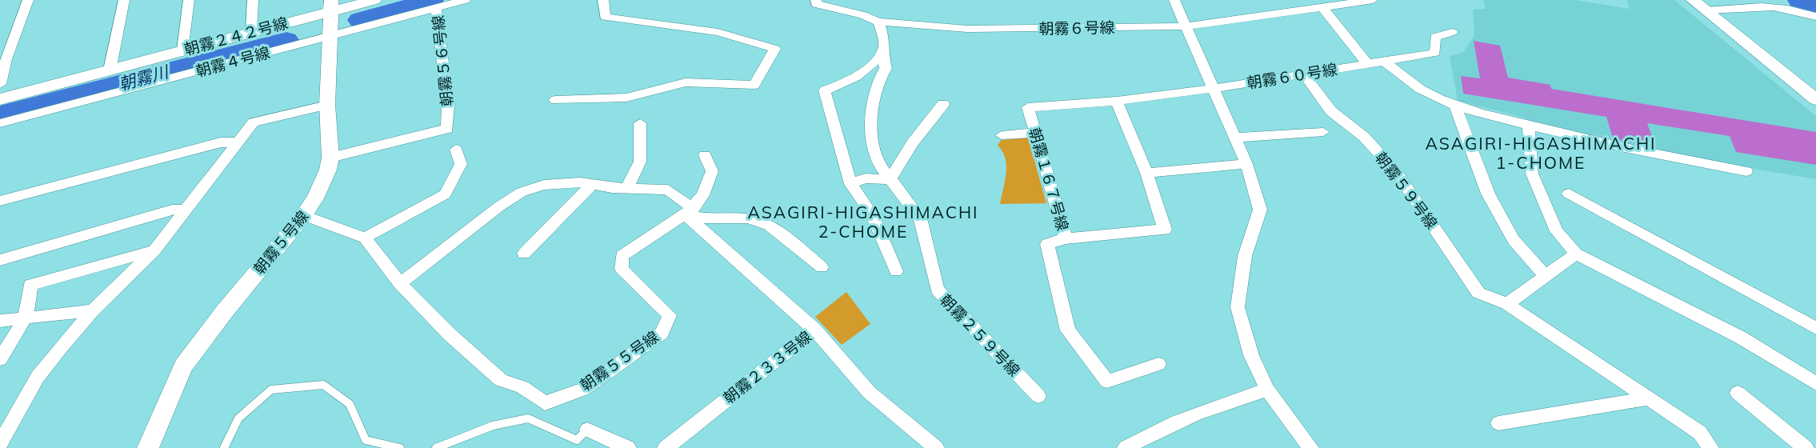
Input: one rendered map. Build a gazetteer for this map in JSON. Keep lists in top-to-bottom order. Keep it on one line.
{"streets":{"street":["朝霧６号線","朝霧２４２号線","朝霧５６号線","朝霧４号線","朝霧６０号線","朝霧１６７号線","朝霧５９号線","朝霧５号線","朝霧２５９号線","朝霧５５号線","朝霧２３３号線"]},"crossings":[["朝霧６号線","朝霧２５９号線"],["朝霧２４２号線","朝霧５号線"],["朝霧５６号線","朝霧４号線"],["朝霧５６号線","朝霧５号線"],["朝霧４号線","朝霧５号線"],["朝霧６０号線","朝霧１６７号線"],["朝霧６０号線","朝霧５９号線"]],"districts":["ASAGIRI-HIGASHIMACHI 1-CHOME","ASAGIRI-HIGASHIMACHI 2-CHOME"],"water":["朝霧川"]}
